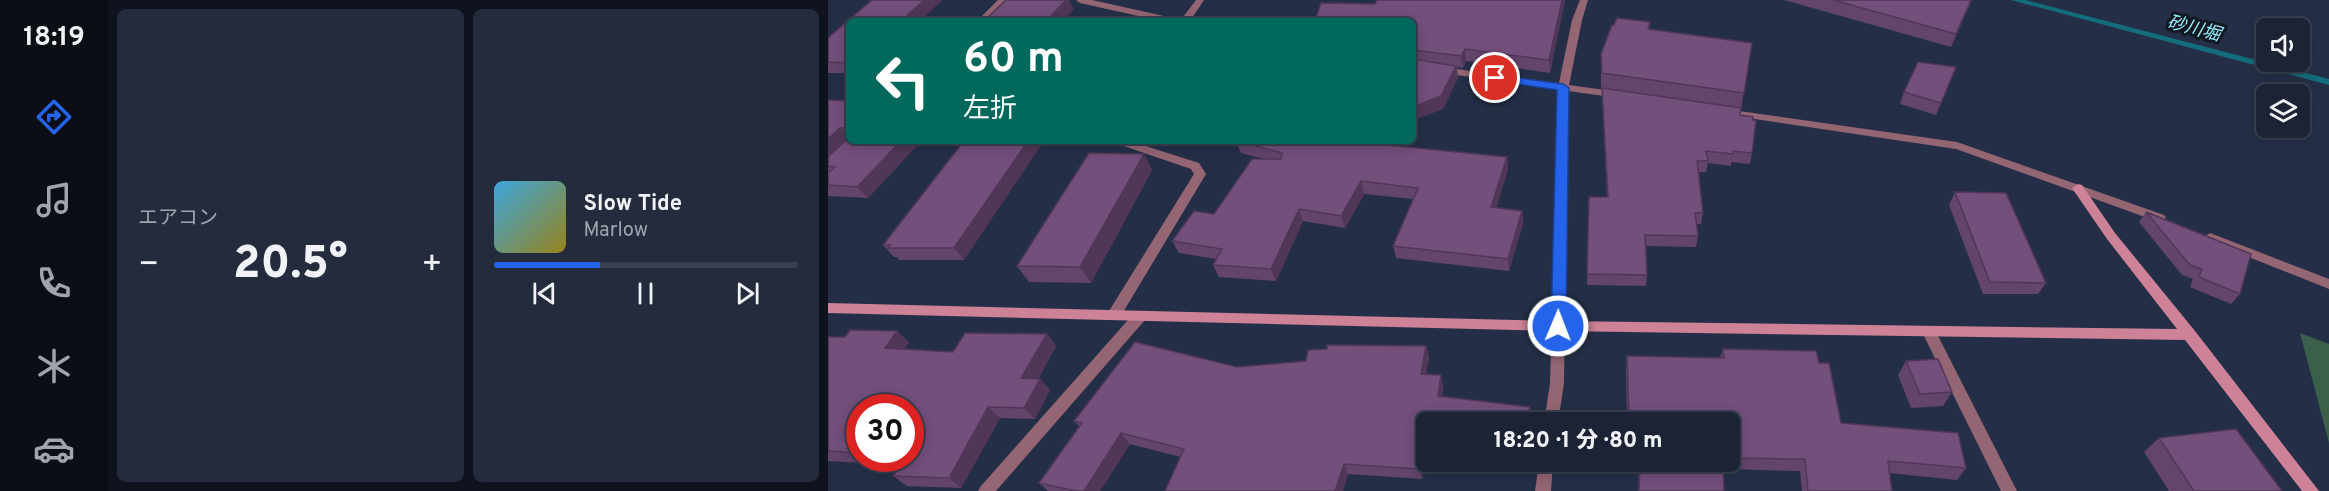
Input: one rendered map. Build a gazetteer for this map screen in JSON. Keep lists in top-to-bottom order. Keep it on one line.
{"water":["砂川堀"],"page":{"tabs":"18:19","tile":"エアコン","turn":["60 m","左折"],"song":["Slow Tide","Marlow"],"heat":["−","20.5°","+"],"limit":"30","trip":"18:20 · 1 分 · 80 m"}}
